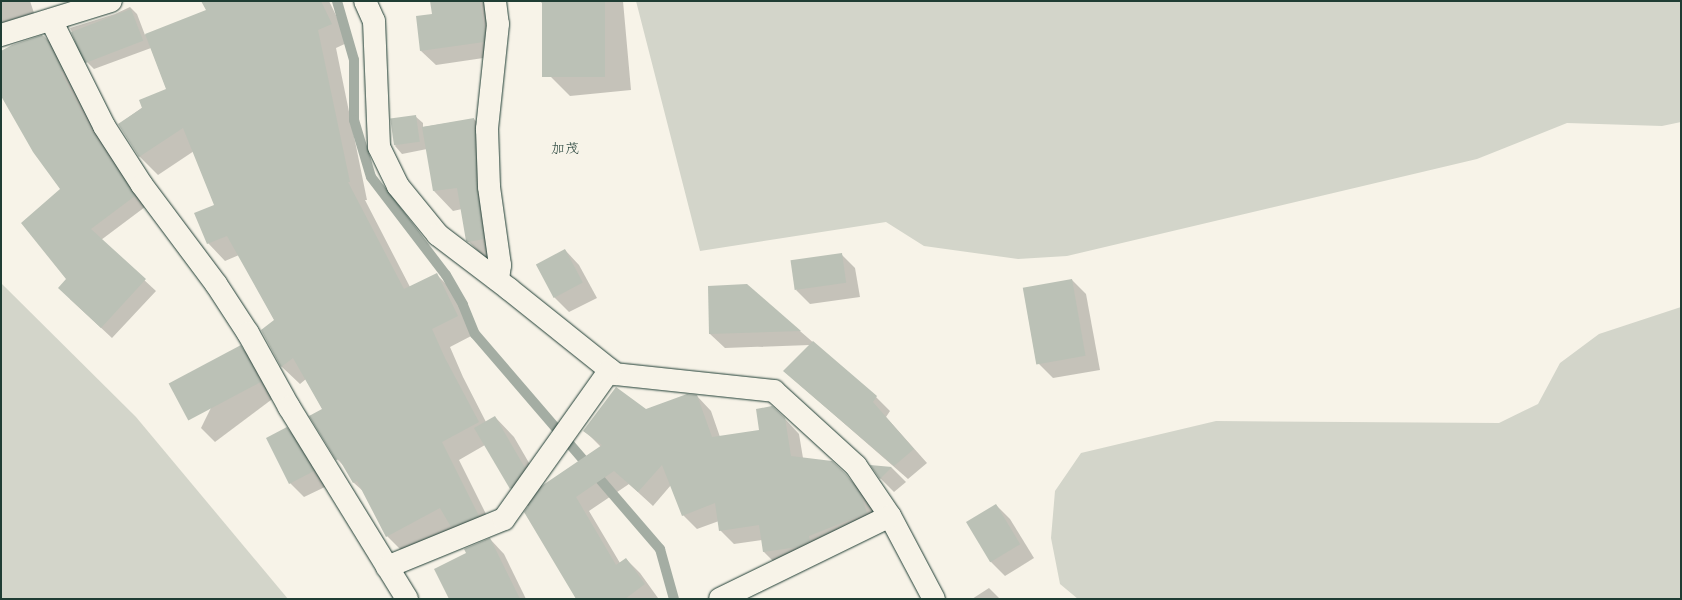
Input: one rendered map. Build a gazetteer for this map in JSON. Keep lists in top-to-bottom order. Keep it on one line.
{"districts":["加茂"]}
